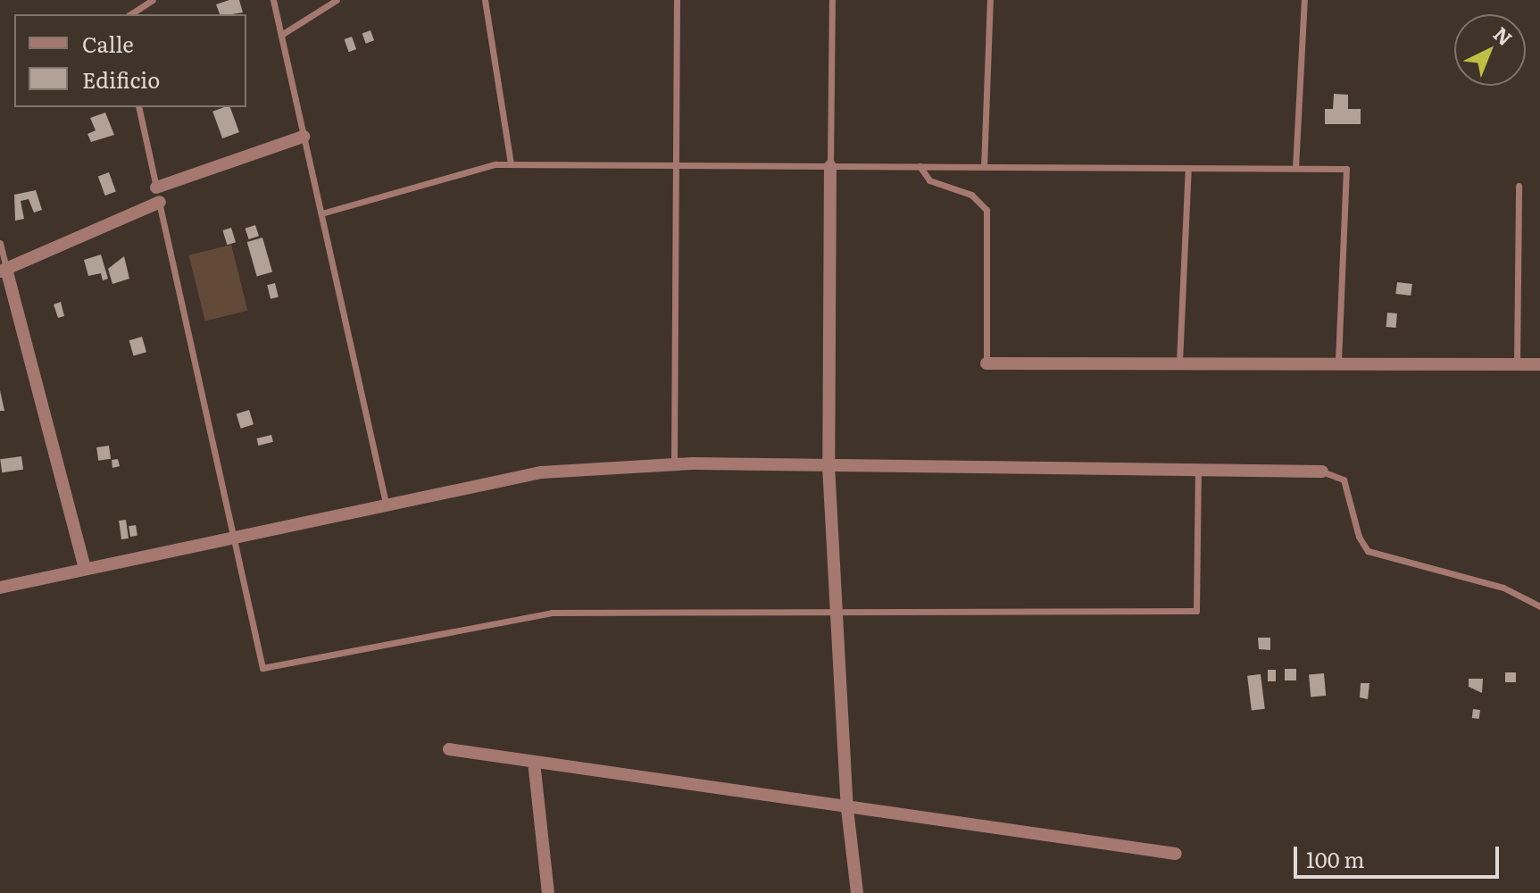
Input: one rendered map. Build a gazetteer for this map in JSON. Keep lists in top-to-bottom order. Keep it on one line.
{"legend":["Calle","Edificio"],"scale_bar":"100 m","north":"top right"}
